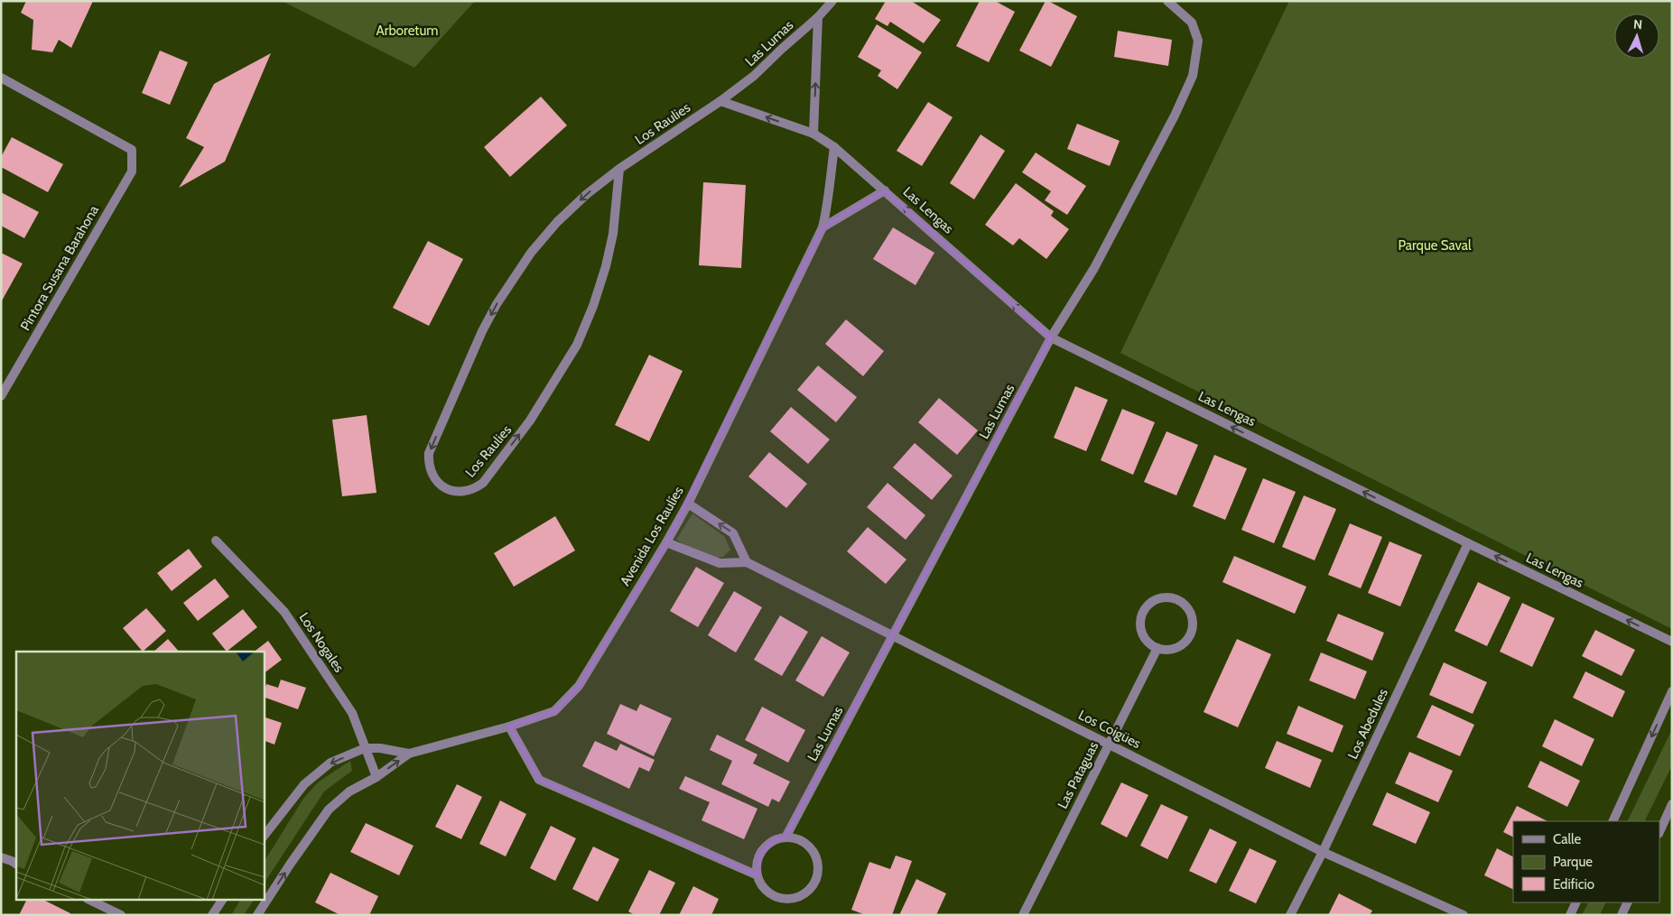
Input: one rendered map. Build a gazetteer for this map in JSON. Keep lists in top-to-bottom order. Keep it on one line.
{"streets":{"street":["Las Lumas","Los Raulies","Las Lengas","Pintora Susana Barahona","Avenida Los Raulíes","Los Nogales","Los Abedules","Los Coigües","Las Pataguas"]},"crossings":[["Las Lumas","Los Raulies"],["Las Lumas","Las Lengas"],["Las Lumas","Los Coigües"],["Los Raulies","Las Lengas"],["Las Lengas","Avenida Los Raulíes"],["Las Lengas","Los Abedules"],["Avenida Los Raulíes","Los Nogales"],["Avenida Los Raulíes","Los Coigües"],["Los Abedules","Los Coigües"],["Los Coigües","Las Pataguas"]],"one_way":["Las Lengas"],"parks":["Arboretum","Parque Saval"],"legend":["Calle","Parque","Edificio"],"north":"top"}
